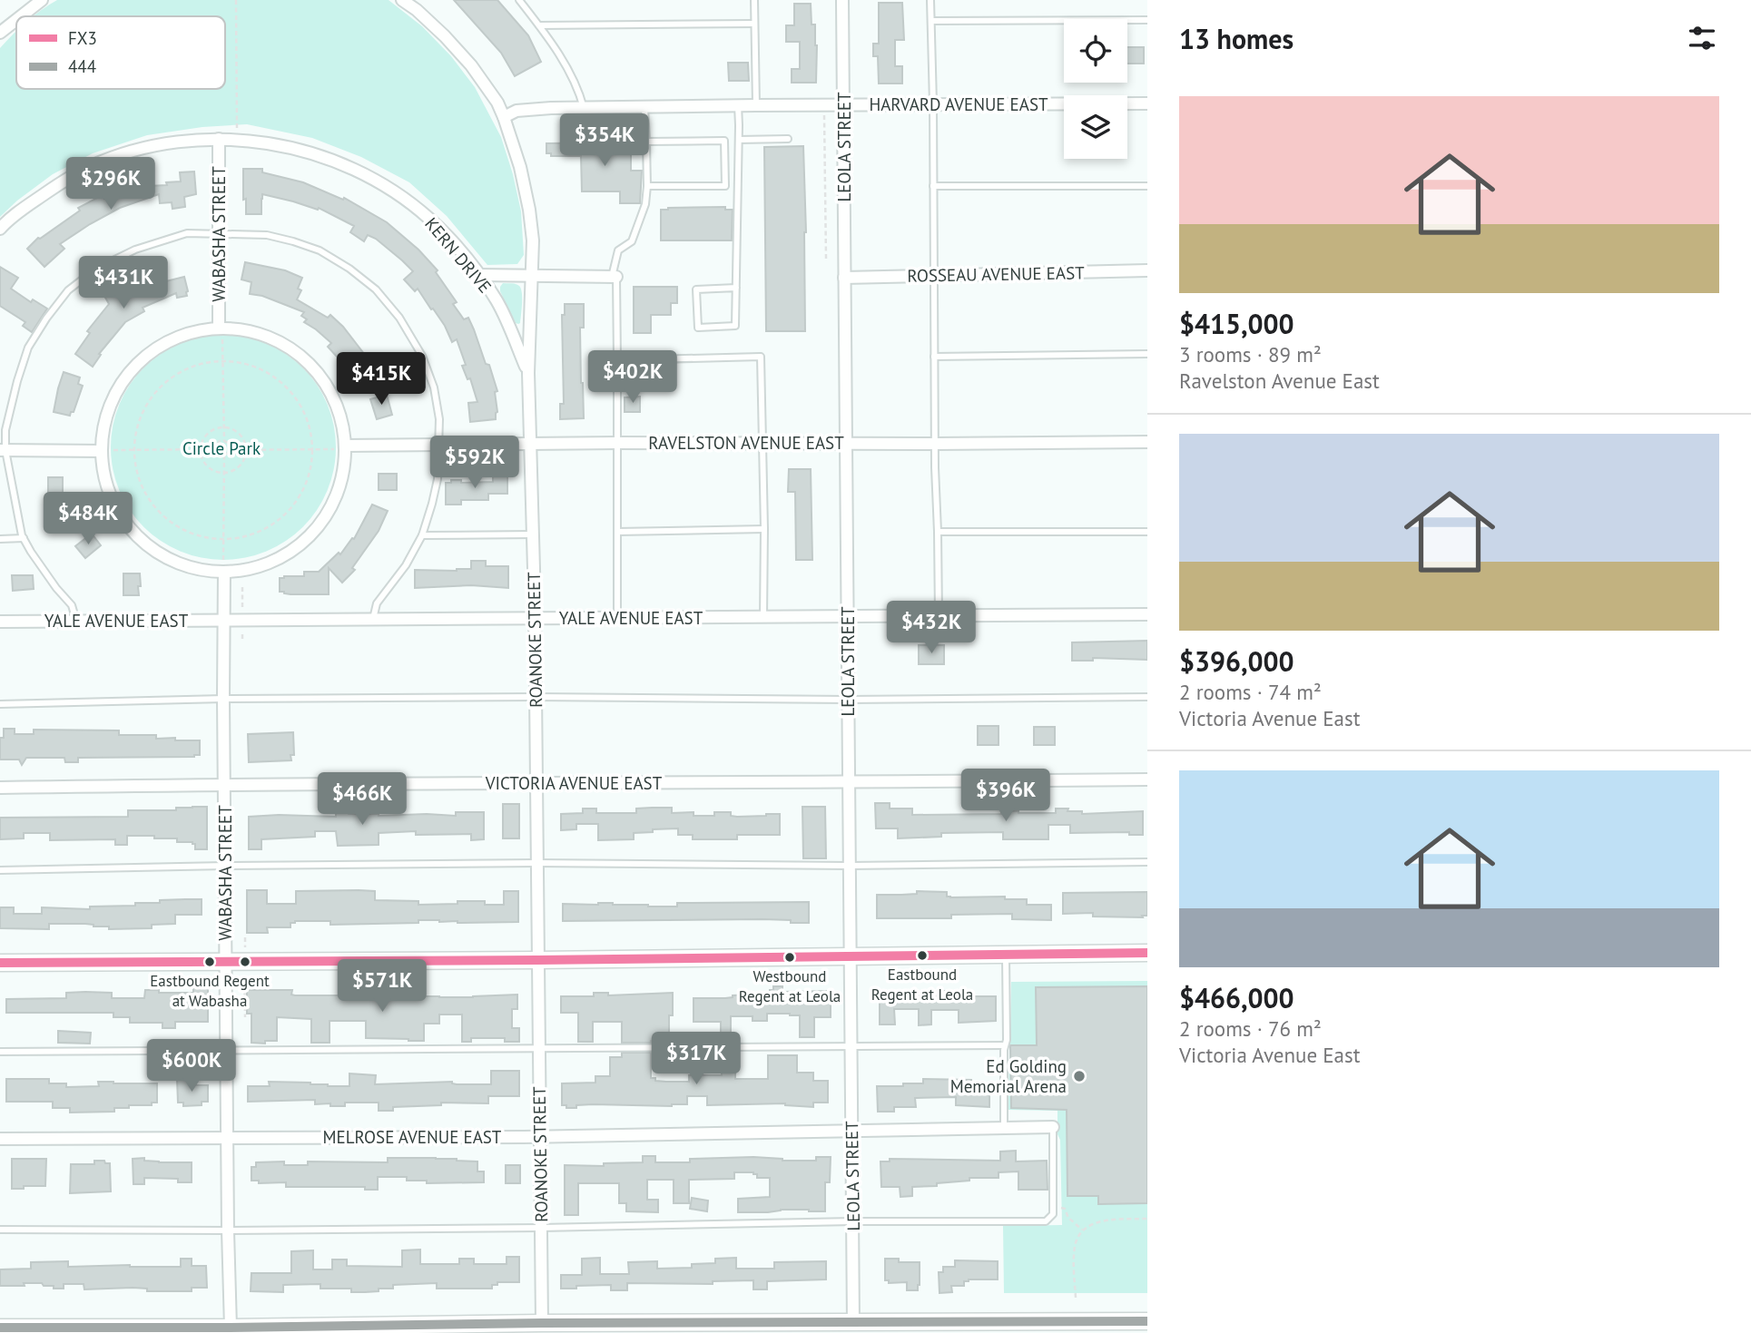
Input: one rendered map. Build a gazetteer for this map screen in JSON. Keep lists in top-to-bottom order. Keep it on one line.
{"streets":{"street":["HARVARD AVENUE EAST","LEOLA STREET","WABASHA STREET","KERN DRIVE","ROSSEAU AVENUE EAST","RAVELSTON AVENUE EAST","YALE AVENUE EAST","ROANOKE STREET","VICTORIA AVENUE EAST","MELROSE AVENUE EAST"]},"crossings":[["HARVARD AVENUE EAST","LEOLA STREET"],["HARVARD AVENUE EAST","ROANOKE STREET"],["LEOLA STREET","ROSSEAU AVENUE EAST"],["LEOLA STREET","RAVELSTON AVENUE EAST"],["LEOLA STREET","YALE AVENUE EAST"],["LEOLA STREET","VICTORIA AVENUE EAST"],["LEOLA STREET","MELROSE AVENUE EAST"],["WABASHA STREET","KERN DRIVE"],["WABASHA STREET","YALE AVENUE EAST"],["WABASHA STREET","VICTORIA AVENUE EAST"],["WABASHA STREET","MELROSE AVENUE EAST"],["KERN DRIVE","ROANOKE STREET"],["RAVELSTON AVENUE EAST","ROANOKE STREET"],["YALE AVENUE EAST","ROANOKE STREET"],["ROANOKE STREET","VICTORIA AVENUE EAST"],["ROANOKE STREET","MELROSE AVENUE EAST"]],"parks":["Circle Park"],"places":["Eastbound Regent at Leola","Westbound Regent at Leola","Eastbound Regent at Wabasha","Ed Golding Memorial Arena"],"lines":["transit line FX3","transit line 444"],"legend":["FX3","444"],"page":{"heading":"13 homes","list":[{"name":"$415,000","note":"3 rooms · 89 m² · Ravelston Avenue East"},{"name":"$396,000","note":"2 rooms · 74 m² · Victoria Avenue East"},{"name":"$466,000","note":"2 rooms · 76 m² · Victoria Avenue East"}],"price":["$354K","$296K","$431K","$402K","$415K","$592K","$484K","$432K","$396K","$466K","$571K","$317K","$600K"]}}
